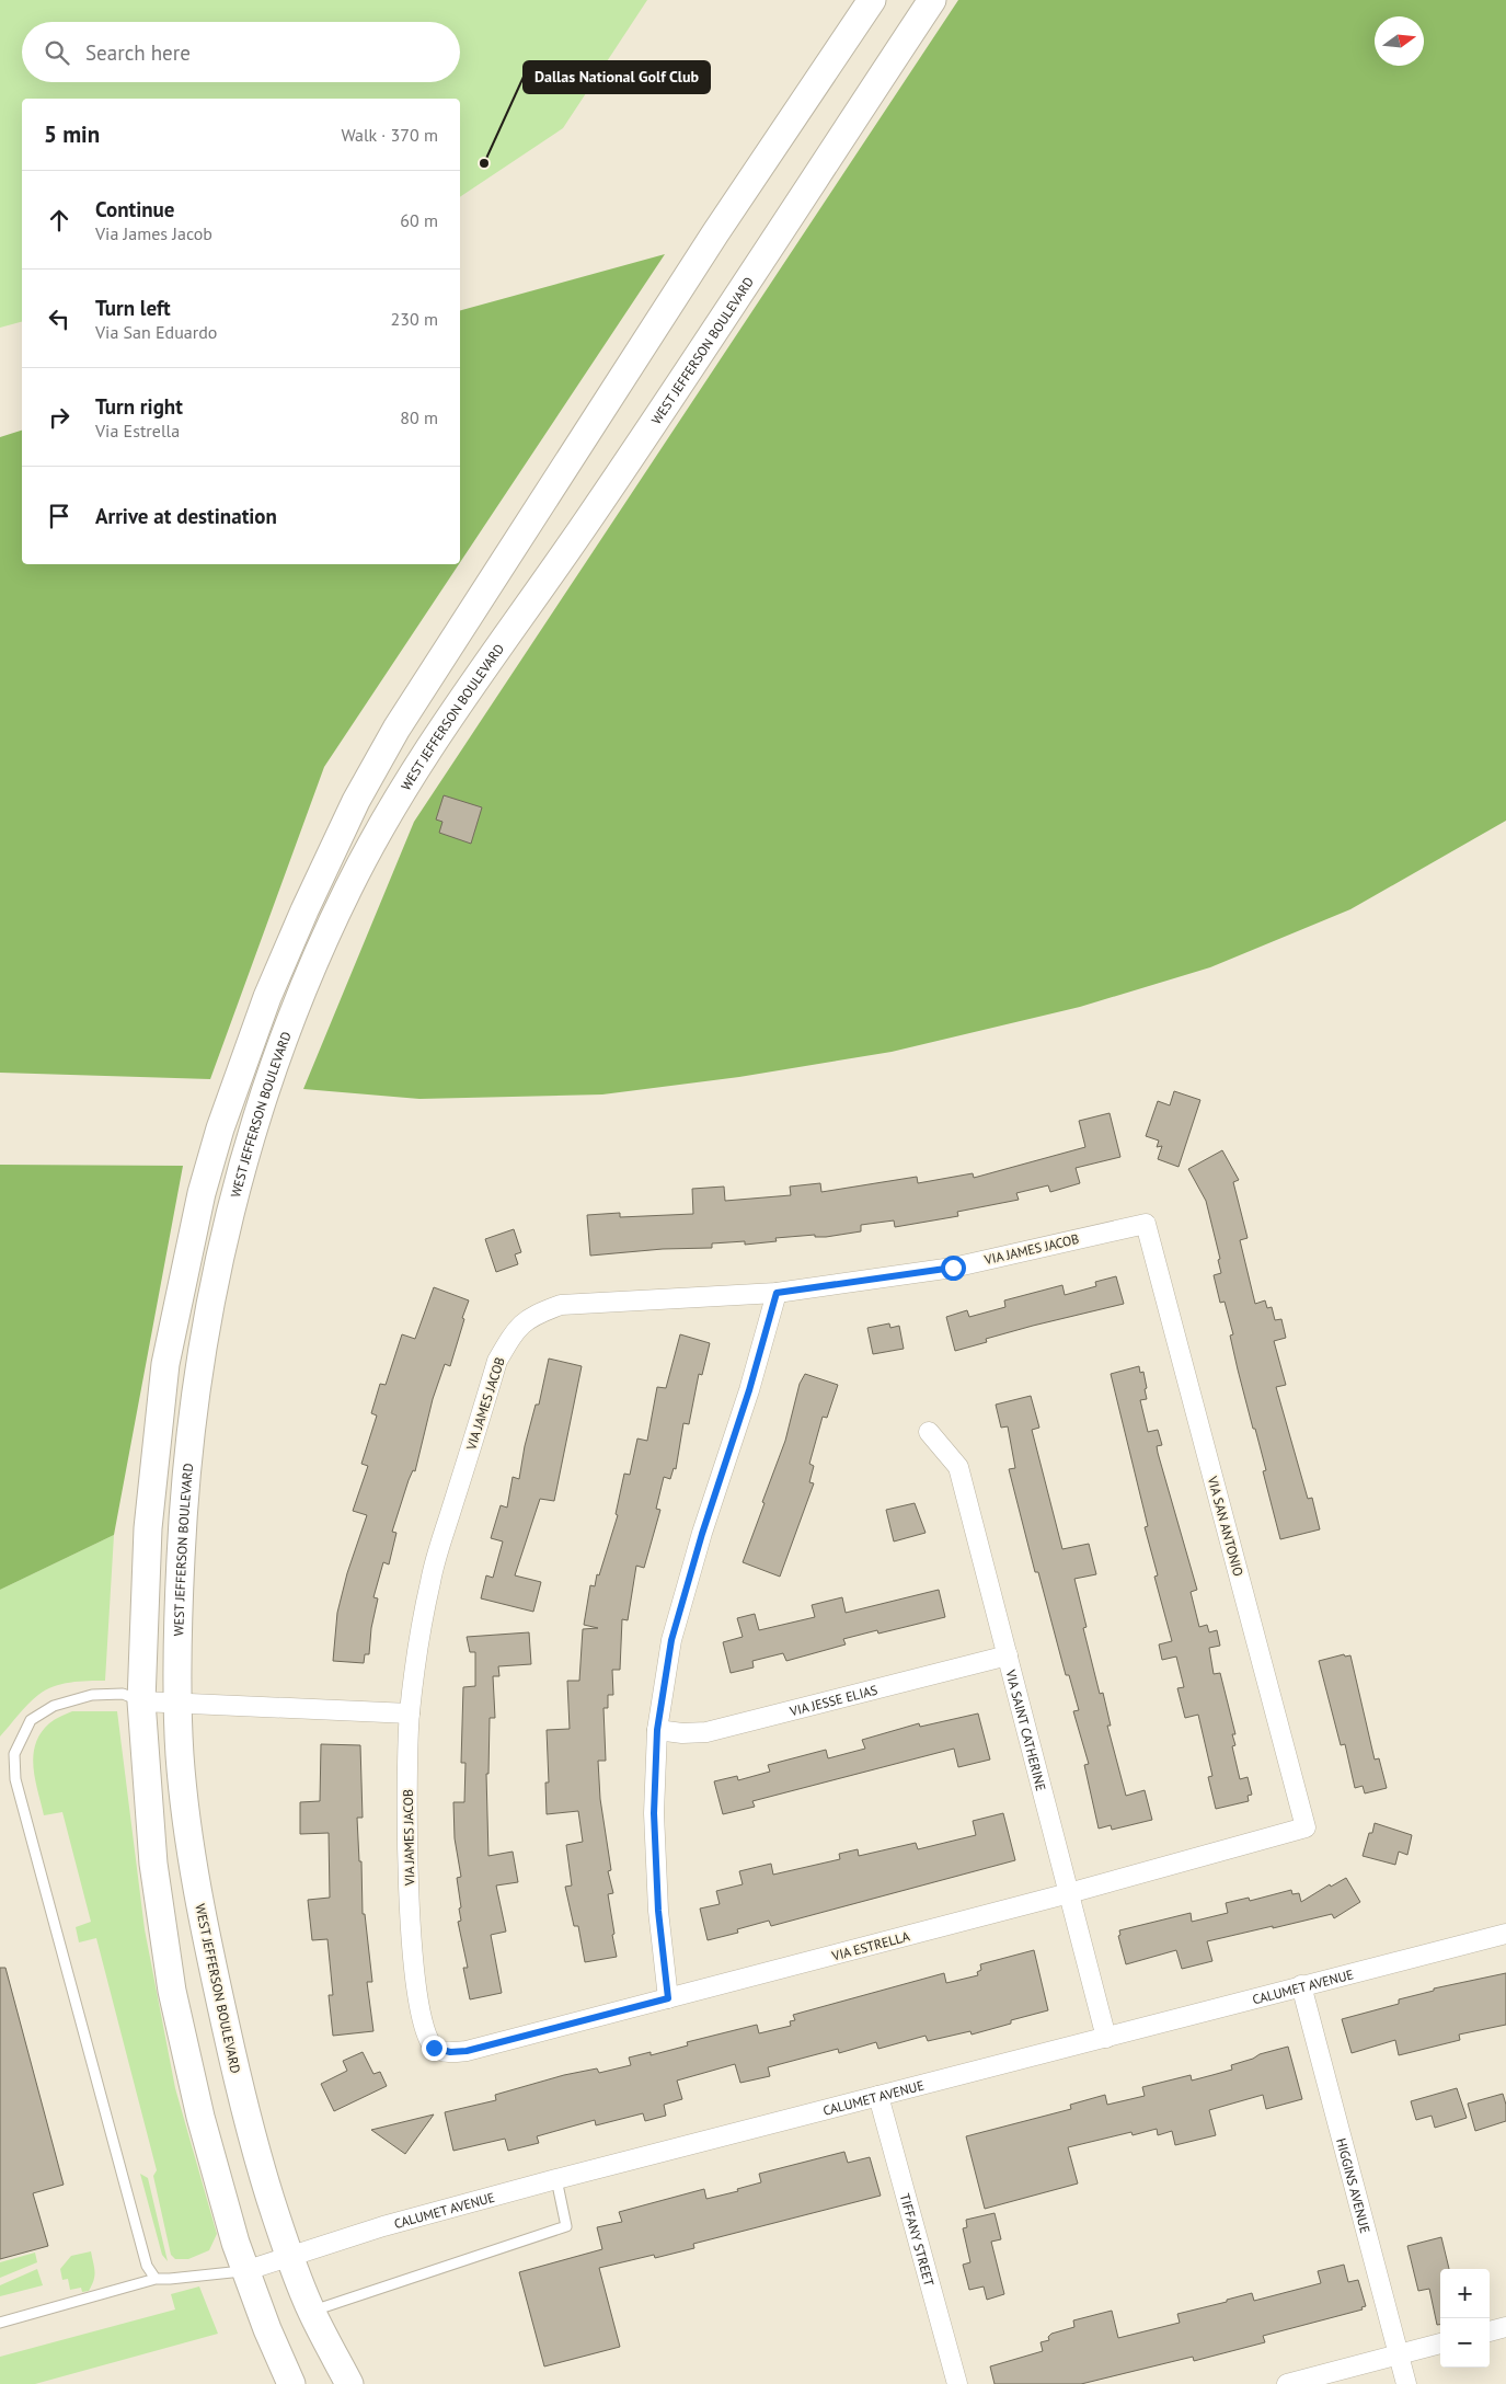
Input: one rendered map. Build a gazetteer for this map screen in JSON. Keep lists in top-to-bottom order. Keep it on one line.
{"streets":{"main road":["WEST JEFFERSON BOULEVARD"],"street":["VIA JAMES JACOB","VIA SAN ANTONIO","VIA JESSE ELIAS","VIA SAINT CATHERINE","VIA ESTRELLA","CALUMET AVENUE","HIGGINS AVENUE","TIFFANY STREET"]},"crossings":[["WEST JEFFERSON BOULEVARD","CALUMET AVENUE"],["VIA JAMES JACOB","VIA SAN ANTONIO"],["VIA JAMES JACOB","VIA ESTRELLA"],["VIA SAN ANTONIO","VIA ESTRELLA"],["VIA JESSE ELIAS","VIA SAINT CATHERINE"],["VIA SAINT CATHERINE","VIA ESTRELLA"],["VIA SAINT CATHERINE","CALUMET AVENUE"],["CALUMET AVENUE","HIGGINS AVENUE"],["CALUMET AVENUE","TIFFANY STREET"]],"places":["Dallas National Golf Club"],"north":"right","page":{"search":"Search here","heading":["5 min","Walk · 370 m"],"list":[["Continue","Via James Jacob","60 m"],["Turn left","Via San Eduardo","230 m"],["Turn right","Via Estrella","80 m"],"Arrive at destination"],"map_buttons":["+","−"]}}
